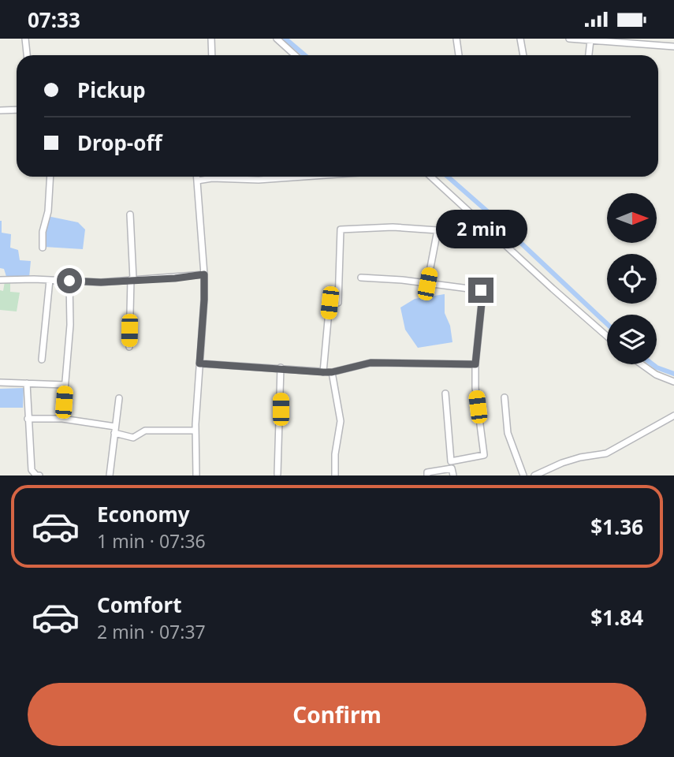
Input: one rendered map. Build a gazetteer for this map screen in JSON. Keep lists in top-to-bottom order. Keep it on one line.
{"north":"right","page":{"status":"07:33","banner":["Pickup","Drop-off"],"bubble":"2 min","list":[{"name":"Economy","note":"1 min · 07:36","value":"$1.36"},{"name":"Comfort","note":"2 min · 07:37","value":"$1.84"}],"buttons":"Confirm"}}
